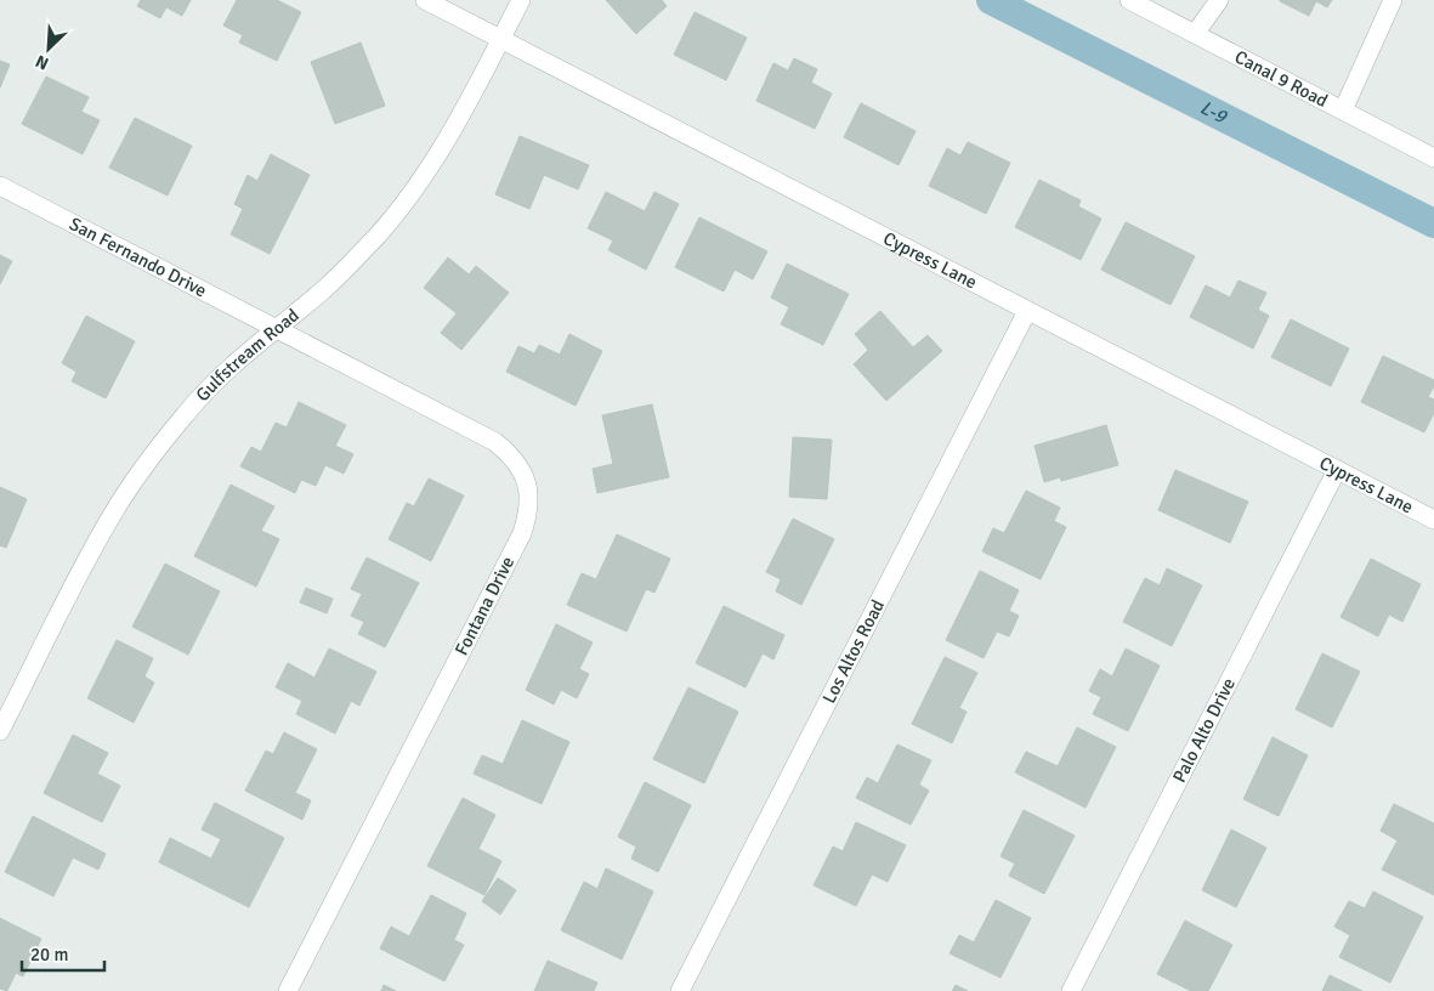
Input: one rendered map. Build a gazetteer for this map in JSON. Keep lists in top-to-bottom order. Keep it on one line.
{"streets":{"street":["Canal 9 Road","San Fernando Drive","Cypress Lane","Gulfstream Road","Fontana Drive","Los Altos Road","Palo Alto Drive"]},"crossings":[["San Fernando Drive","Gulfstream Road"],["San Fernando Drive","Fontana Drive"],["Cypress Lane","Gulfstream Road"],["Cypress Lane","Los Altos Road"],["Cypress Lane","Palo Alto Drive"],["Gulfstream Road","Fontana Drive"]],"water":["L-9"],"scale_bar":"20 m","north":"bottom left"}
